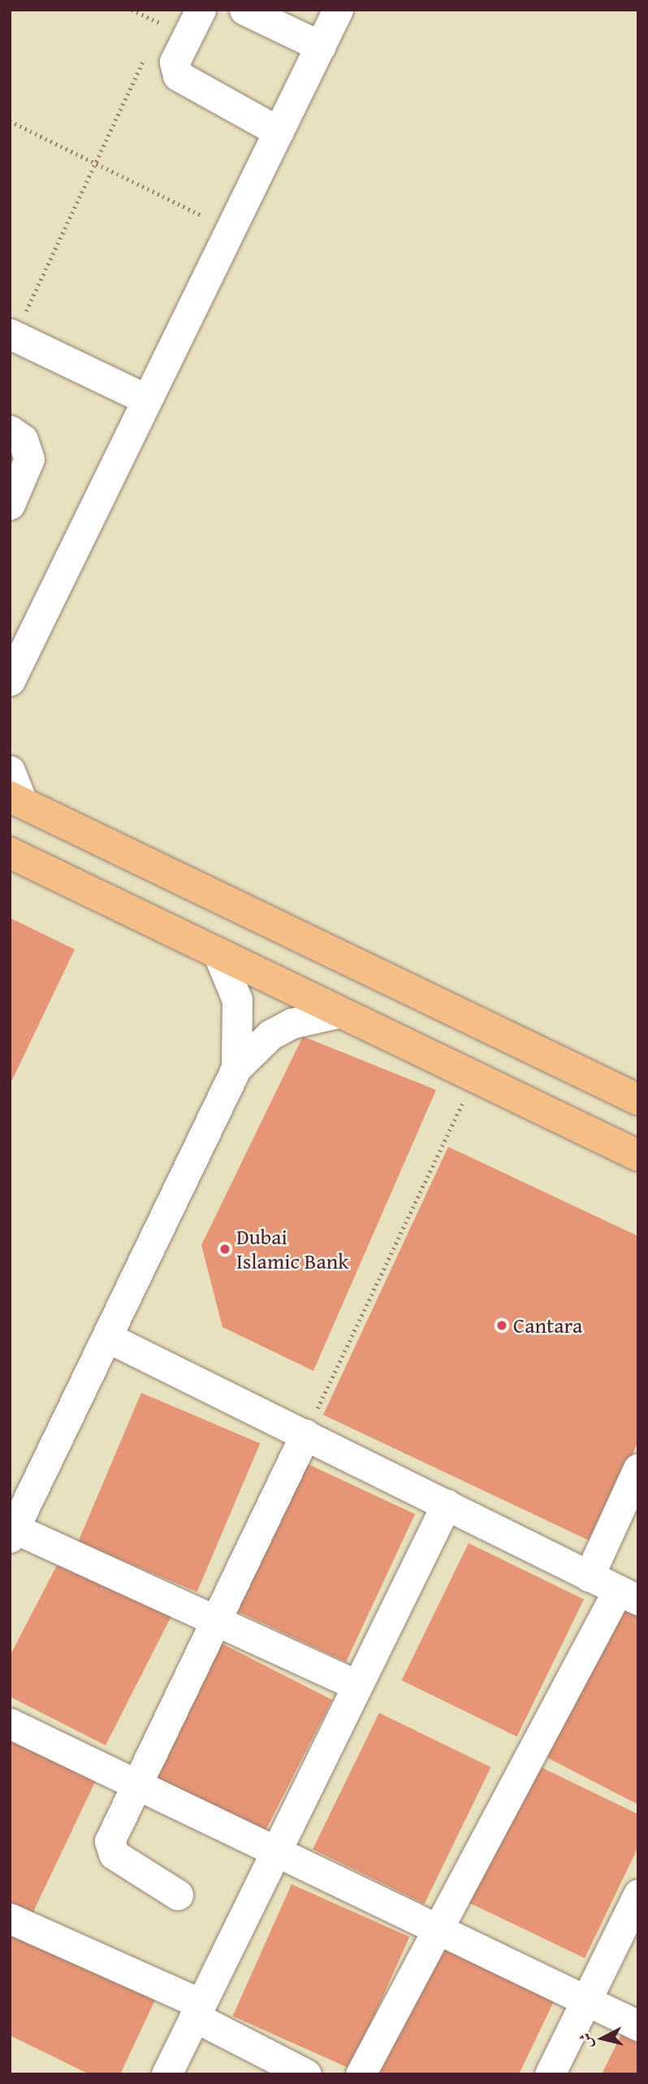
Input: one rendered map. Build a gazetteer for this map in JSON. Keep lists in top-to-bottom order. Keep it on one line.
{"places":["Dubai Islamic Bank","Cantara"],"north":"left"}
